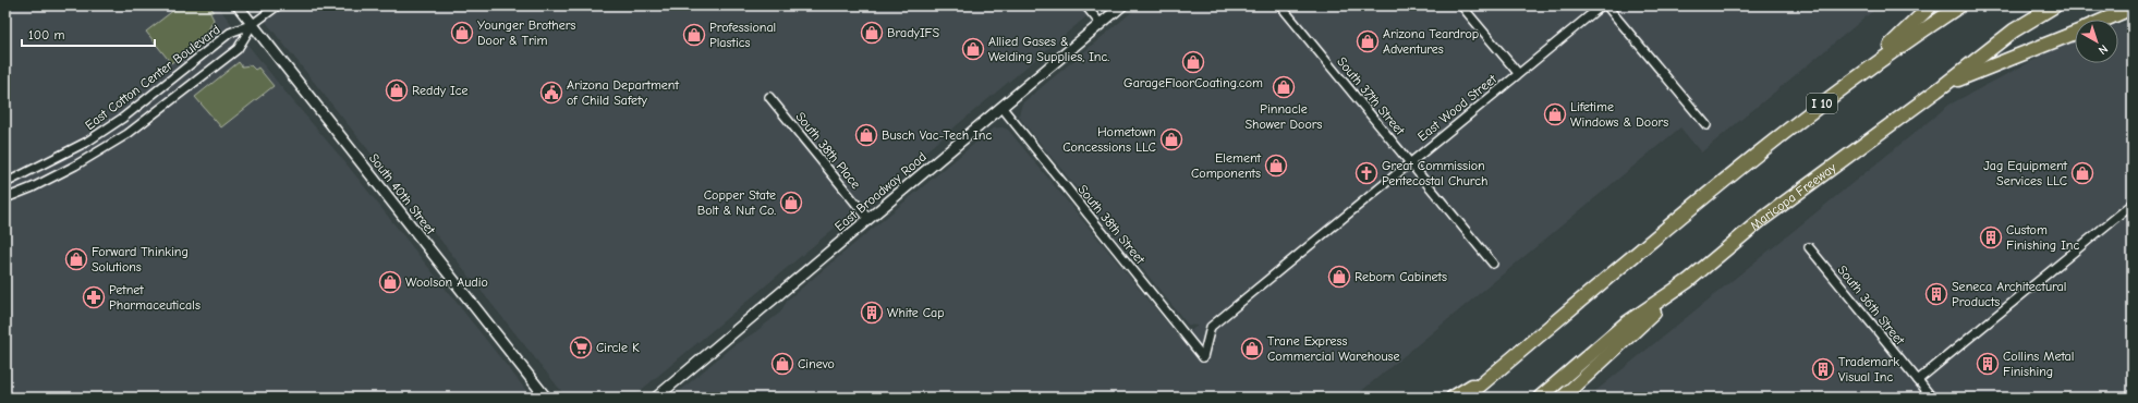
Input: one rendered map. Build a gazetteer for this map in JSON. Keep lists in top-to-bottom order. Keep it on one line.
{"streets":{"highway":["I 10","Maricopa Freeway"],"main road":["East Broadway Road","South 40th Street"],"street":["East Cotton Center Boulevard","South 37th Street","East Wood Street","South 38th Place","South 38th Street","South 36th Street"]},"crossings":[["East Cotton Center Boulevard","South 40th Street"],["South 37th Street","East Wood Street"],["East Wood Street","South 38th Street"],["South 38th Place","East Broadway Road"],["East Broadway Road","South 38th Street"]],"places":{"shop":["Younger Brothers Door & Trim","BradyIFS","Professional Plastics","Arizona Teardrop Adventures","Allied Gases & Welding Supplies, Inc.","GarageFloorCoating.com","Pinnacle Shower Doors","Reddy Ice","Lifetime Windows & Doors","Busch Vac-Tech Inc","Hometown Concessions LLC","Element Components","Jag Equipment Services LLC","Copper State Bolt & Nut Co.","Forward Thinking Solutions","Reborn Cabinets","Woolson Audio","Trane Express Commercial Warehouse","Cinevo"],"public building":["Arizona Department of Child Safety"],"church":["Great Commission Pentecostal Church"],"building":["Custom Finishing Inc","Seneca Architectural Products","White Cap","Collins Metal Finishing","Trademark Visual Inc"],"pharmacy":["Petnet Pharmaceuticals"],"supermarket":["Circle K"]},"scale_bar":"100 m","north":"bottom right"}
